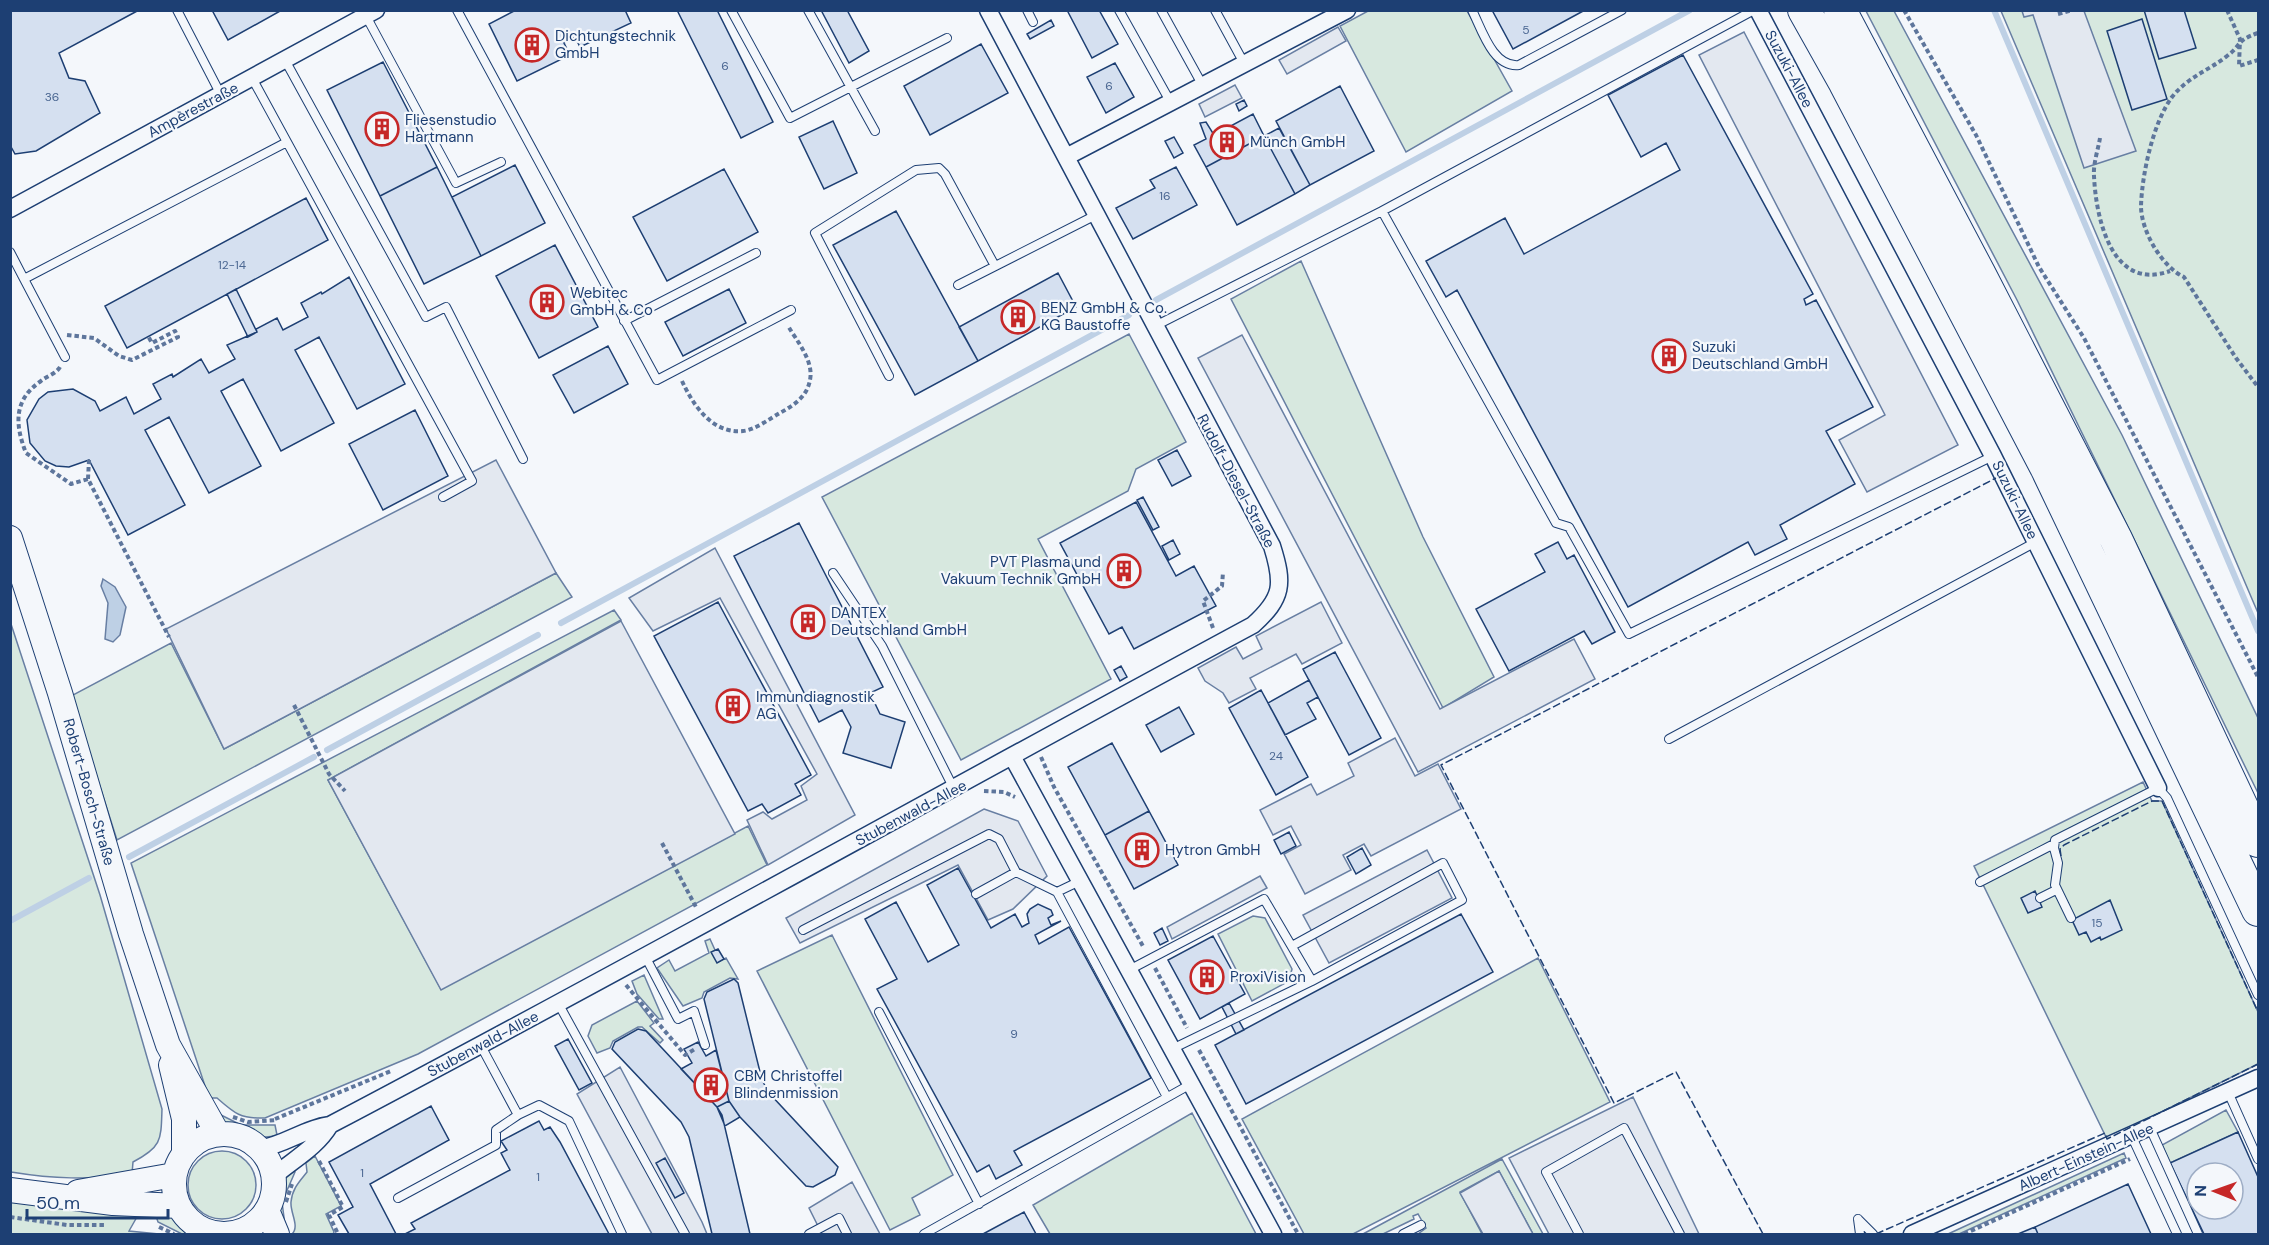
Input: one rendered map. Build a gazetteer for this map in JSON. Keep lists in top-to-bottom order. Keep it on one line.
{"streets":{"street":["Suzuki-Allee","Ampèrestraße","Rudolf-Diesel-Straße","Robert-Bosch-Straße","Stubenwald-Allee","Albert-Einstein-Allee"]},"crossings":[["Rudolf-Diesel-Straße","Stubenwald-Allee"],["Robert-Bosch-Straße","Stubenwald-Allee"]],"places":{"building":["Dichtungstechnik GmbH","Fliesenstudio Hartmann","Münch GmbH","Webitec GmbH & Co","BENZ GmbH & Co. KG Baustoffe","Suzuki Deutschland GmbH","PVT Plasma und Vakuum Technik GmbH","DANTEX Deutschland GmbH","Immundiagnostik AG","Hytron GmbH","ProxiVision","CBM Christoffel Blindenmission"]},"house_numbers":["5","6","6","36","16","12-14","24","15","9","1","1"],"scale_bar":"50 m","north":"left"}
